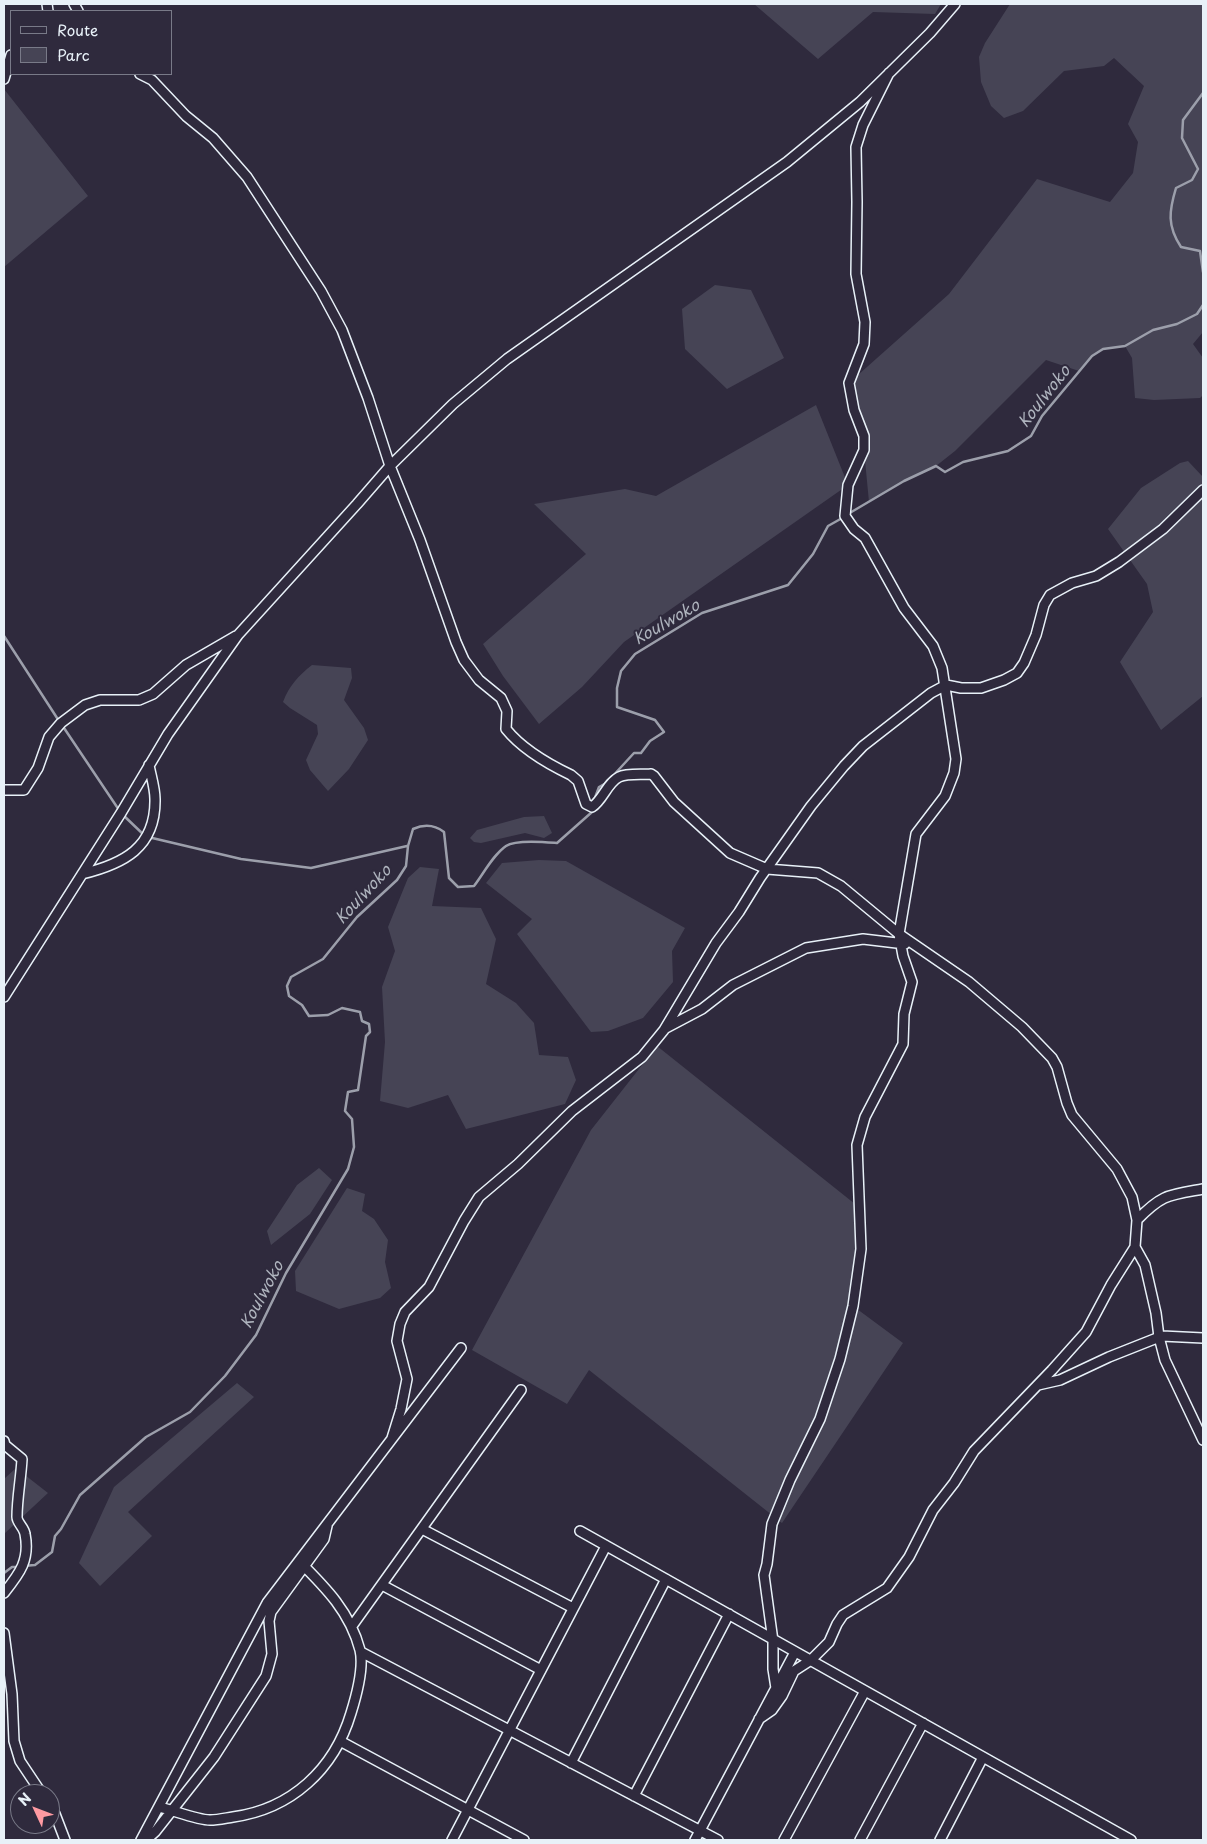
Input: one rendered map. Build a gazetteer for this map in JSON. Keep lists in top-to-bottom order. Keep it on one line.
{"water":["Koulwoko"],"legend":["Route","Parc"],"north":"top left"}
